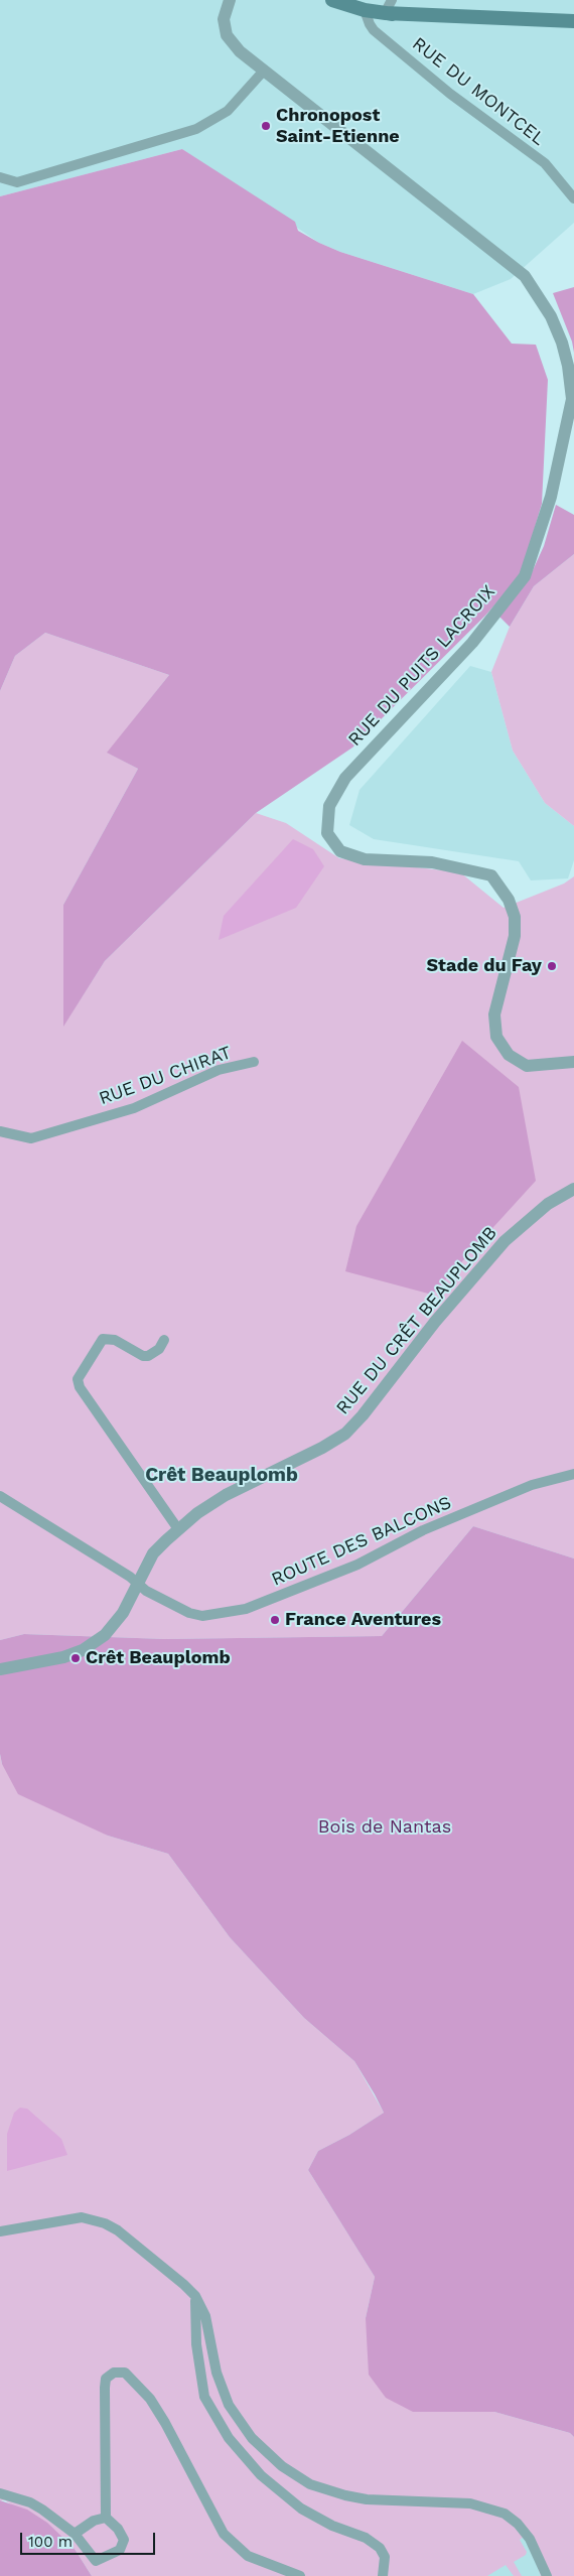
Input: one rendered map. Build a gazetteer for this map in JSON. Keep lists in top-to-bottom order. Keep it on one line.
{"streets":{"street":["RUE DU MONTCEL","RUE DU PUITS LACROIX","RUE DU CHIRAT","RUE DU CRÊT BEAUPLOMB","ROUTE DES BALCONS"]},"crossings":[["RUE DU CRÊT BEAUPLOMB","ROUTE DES BALCONS"]],"districts":["Crêt Beauplomb"],"parks":["Bois de Nantas"],"places":["Chronopost Saint-Etienne","Stade du Fay","France Aventures","Crêt Beauplomb"],"scale_bar":"100 m"}
